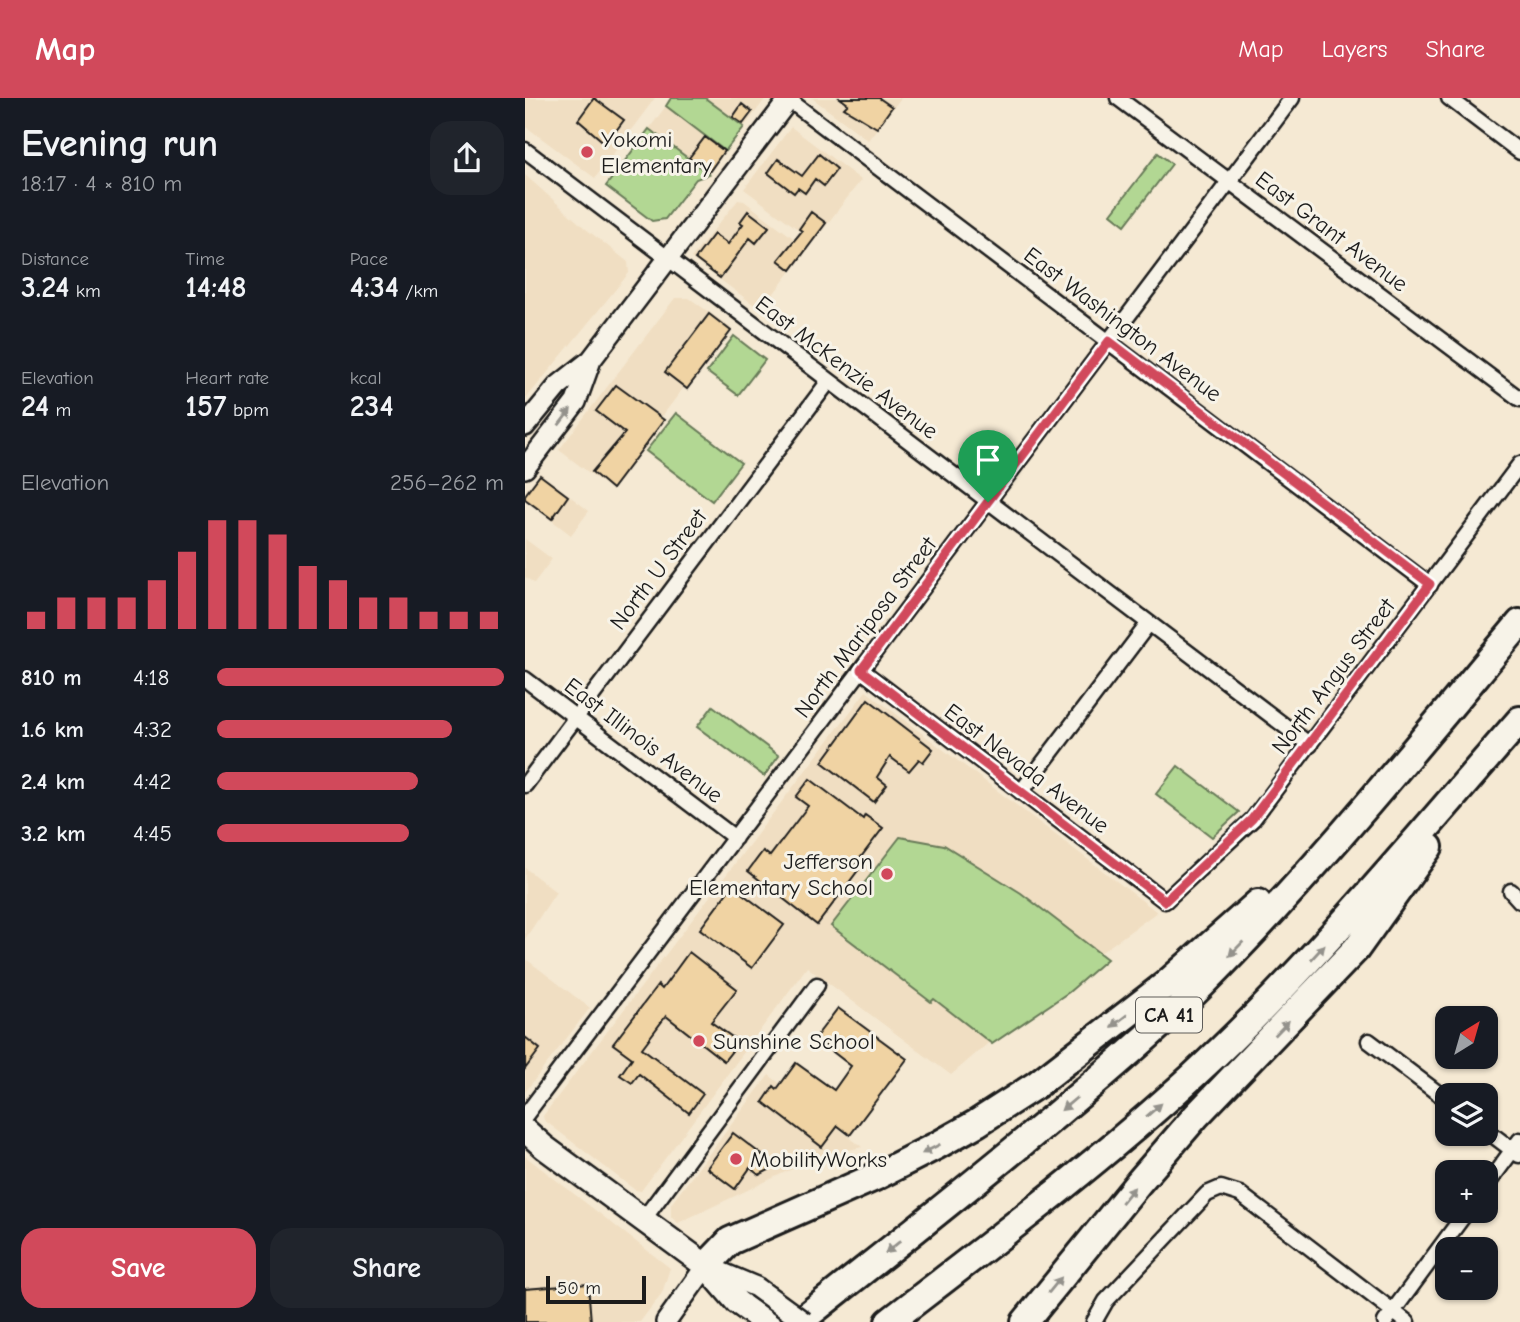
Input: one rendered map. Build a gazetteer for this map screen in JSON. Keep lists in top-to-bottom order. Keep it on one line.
{"streets":{"highway":["CA 41"],"street":["East Grant Avenue","East Washington Avenue","East McKenzie Avenue","North U Street","North Mariposa Street","North Angus Street","East Illinois Avenue","East Nevada Avenue"]},"crossings":[["East Grant Avenue","North Mariposa Street"],["East Washington Avenue","North Mariposa Street"],["East Washington Avenue","North Angus Street"],["East McKenzie Avenue","North U Street"],["East McKenzie Avenue","North Mariposa Street"],["East McKenzie Avenue","North Angus Street"],["North U Street","East Illinois Avenue"],["North Mariposa Street","East Illinois Avenue"],["North Mariposa Street","East Nevada Avenue"],["North Angus Street","East Nevada Avenue"]],"places":["Yokomi Elementary","Jefferson Elementary School","Sunshine School","MobilityWorks"],"scale_bar":"50 m","north":"top right","page":{"header":"Map","nav":["Map","Layers","Share"],"heading":["Evening run","18:17 · 4 × 810 m"],"stats":[["Distance","3.24 km"],["Time","14:48"],["Pace","4:34 /km"],["Elevation","24 m"],["Heart rate","157 bpm"],["kcal","234"]],"chart":["Elevation","256–262 m"],"list":[{"name":"810 m","note":"4:18"},{"name":"1.6 km","note":"4:32"},{"name":"2.4 km","note":"4:42"},{"name":"3.2 km","note":"4:45"}],"map_buttons":["+","−"],"buttons":["Save","Share"],"scale":"50 m"}}
